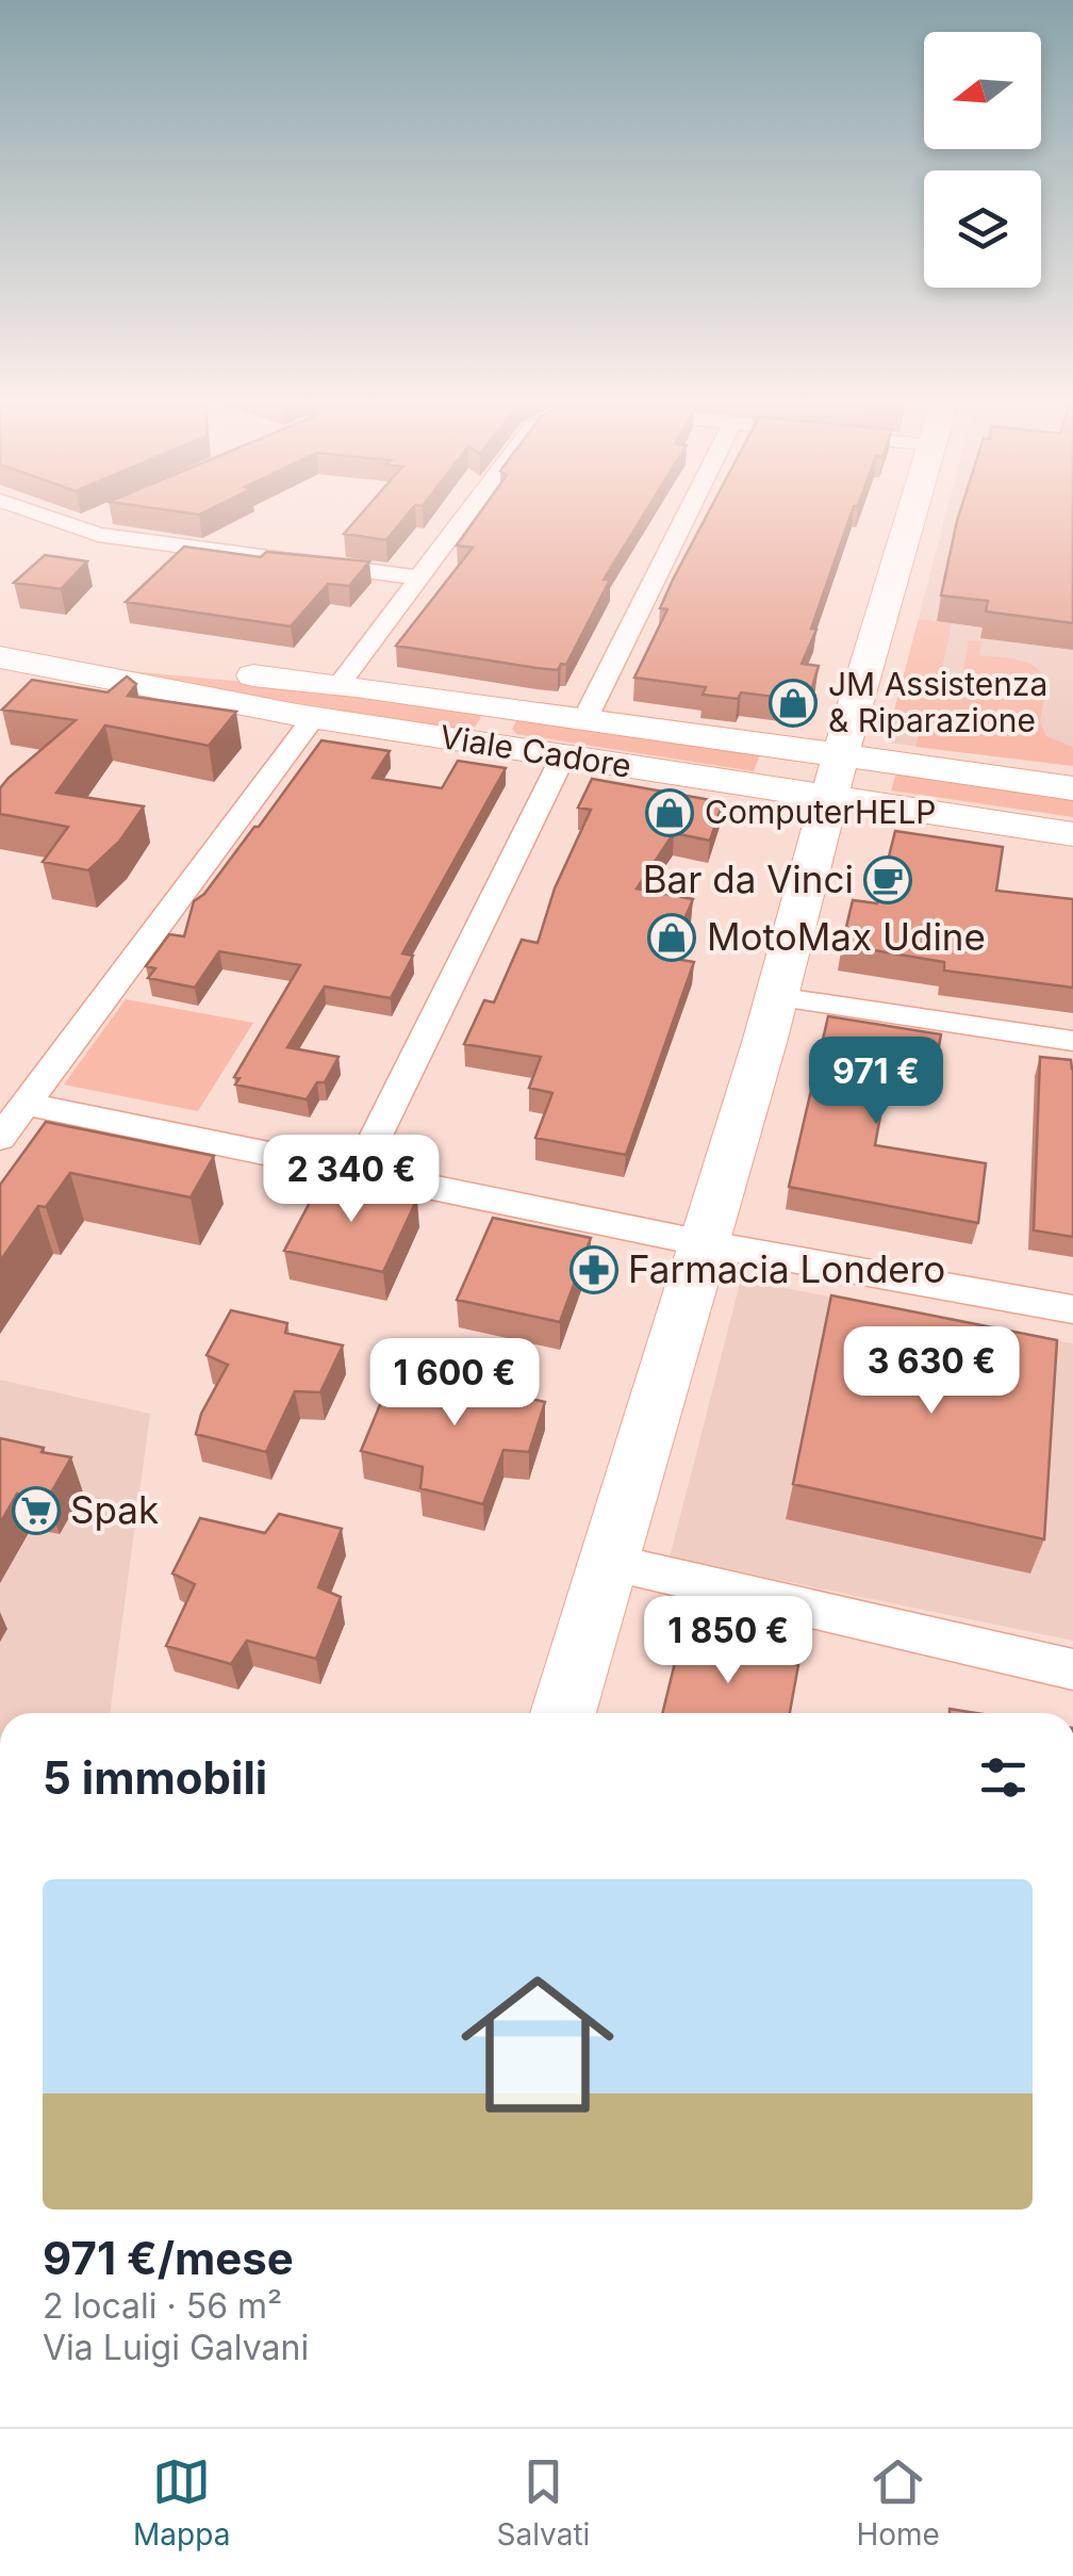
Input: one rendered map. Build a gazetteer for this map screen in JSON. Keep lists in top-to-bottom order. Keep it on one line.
{"streets":{"main road":["Viale Cadore"]},"places":{"shop":["JM Assistenza & Riparazione","ComputerHELP","MotoMax Udine"],"cafe":["Bar da Vinci"],"pharmacy":["Farmacia Londero"],"supermarket":["Spak"]},"north":"left","page":{"price":["971 €","2 340 €","3 630 €","1 600 €","1 850 €"],"heading":"5 immobili","list":[{"name":"971 €/mese","note":"2 locali · 56 m² · Via Luigi Galvani"}],"tabs":["Mappa","Salvati","Home"]}}
